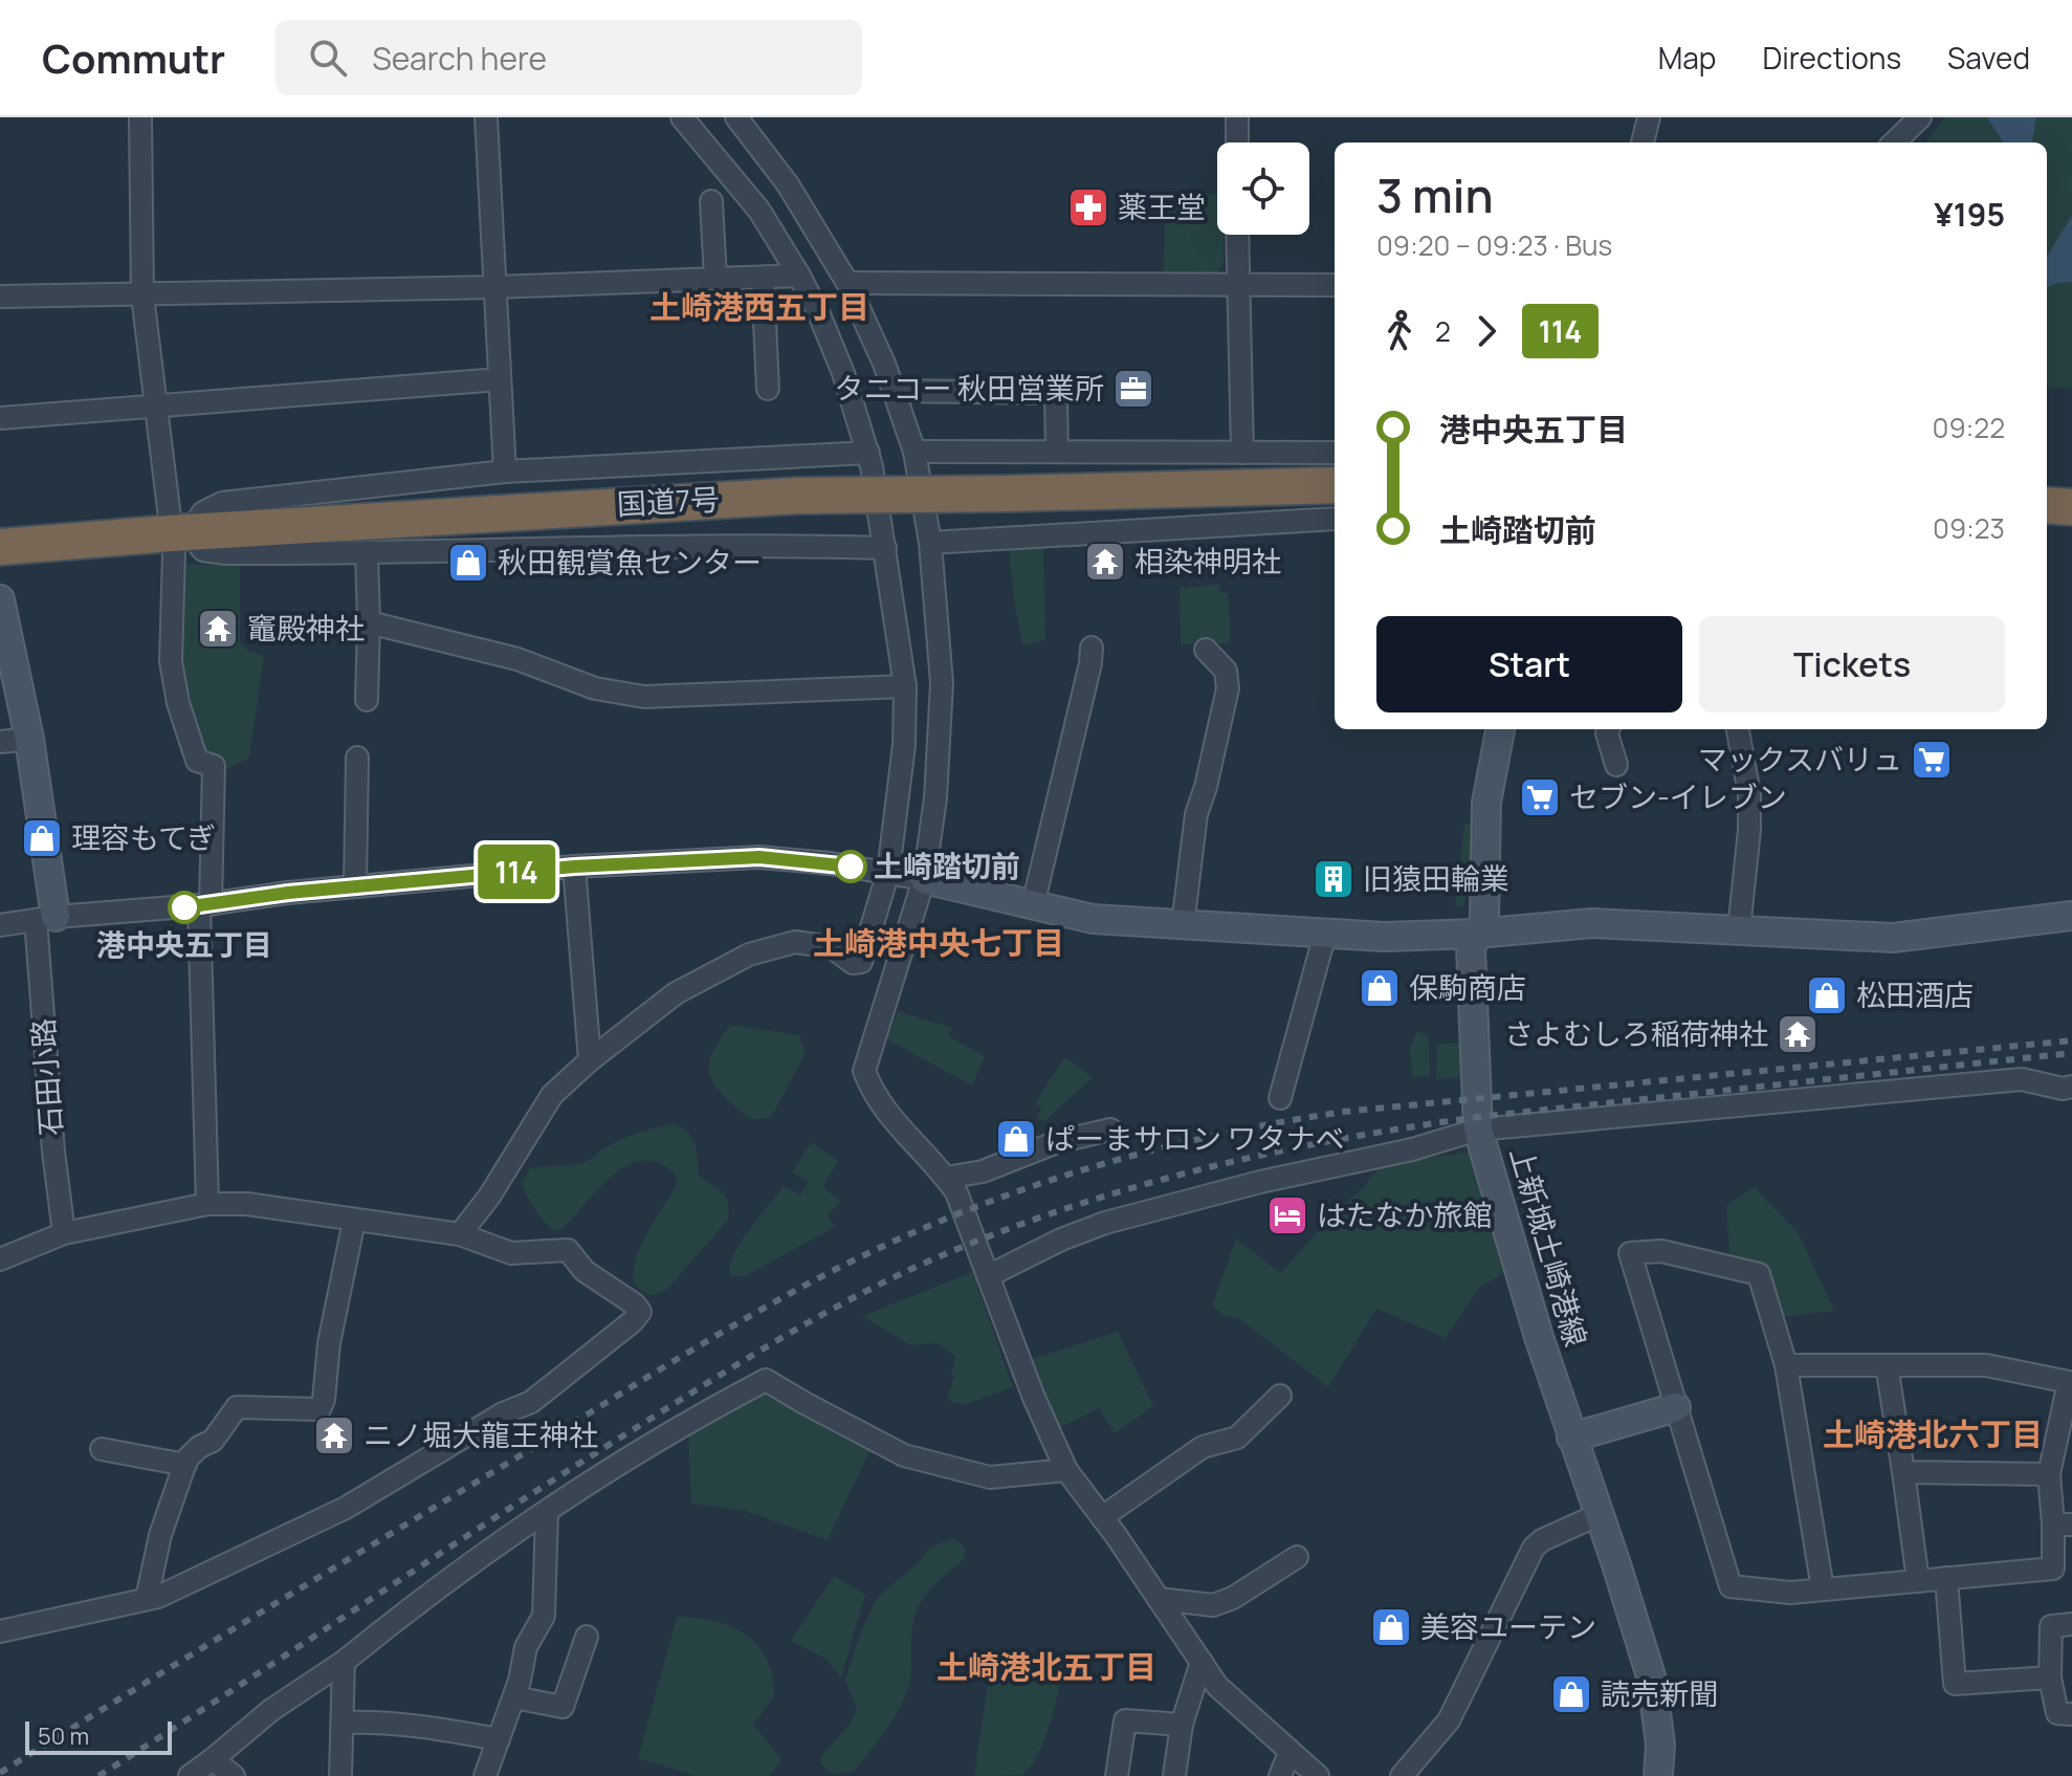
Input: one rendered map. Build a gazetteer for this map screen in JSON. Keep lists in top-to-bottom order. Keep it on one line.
{"streets":{"highway":["国道7号"],"street":["石田小路","上新城土崎港線"]},"districts":["土崎港西五丁目","土崎港中央七丁目","土崎港北六丁目","土崎港北五丁目"],"places":{"pharmacy":["薬王堂"],"office":["タニコー 秋田営業所"],"temple":["相染神明社","竈殿神社","さよむしろ稲荷神社","ニノ堀大龍王神社"],"shop":["秋田観賞魚センター","理容もてぎ","保駒商店","松田酒店","ぱーまサロン ワタナベ","美容ユーテン","読売新聞"],"supermarket":["マックスバリュ","セブン-イレブン"],"other":["土崎踏切前","港中央五丁目"],"building":["旧猿田輪業"],"hotel":["はたなか旅館"]},"lines":["bus line 114"],"scale_bar":"50 m","page":{"header":"Commutr","search":"Search here","nav":["Map","Directions","Saved"],"on_map":"114","heading":["3 min","09:20 – 09:23 · Bus","¥195"],"legs":["2","114"],"list":[{"name":"港中央五丁目","value":"09:22"},{"name":"土崎踏切前","value":"09:23"}],"buttons":["Start","Tickets"],"scale":"50 m"}}
